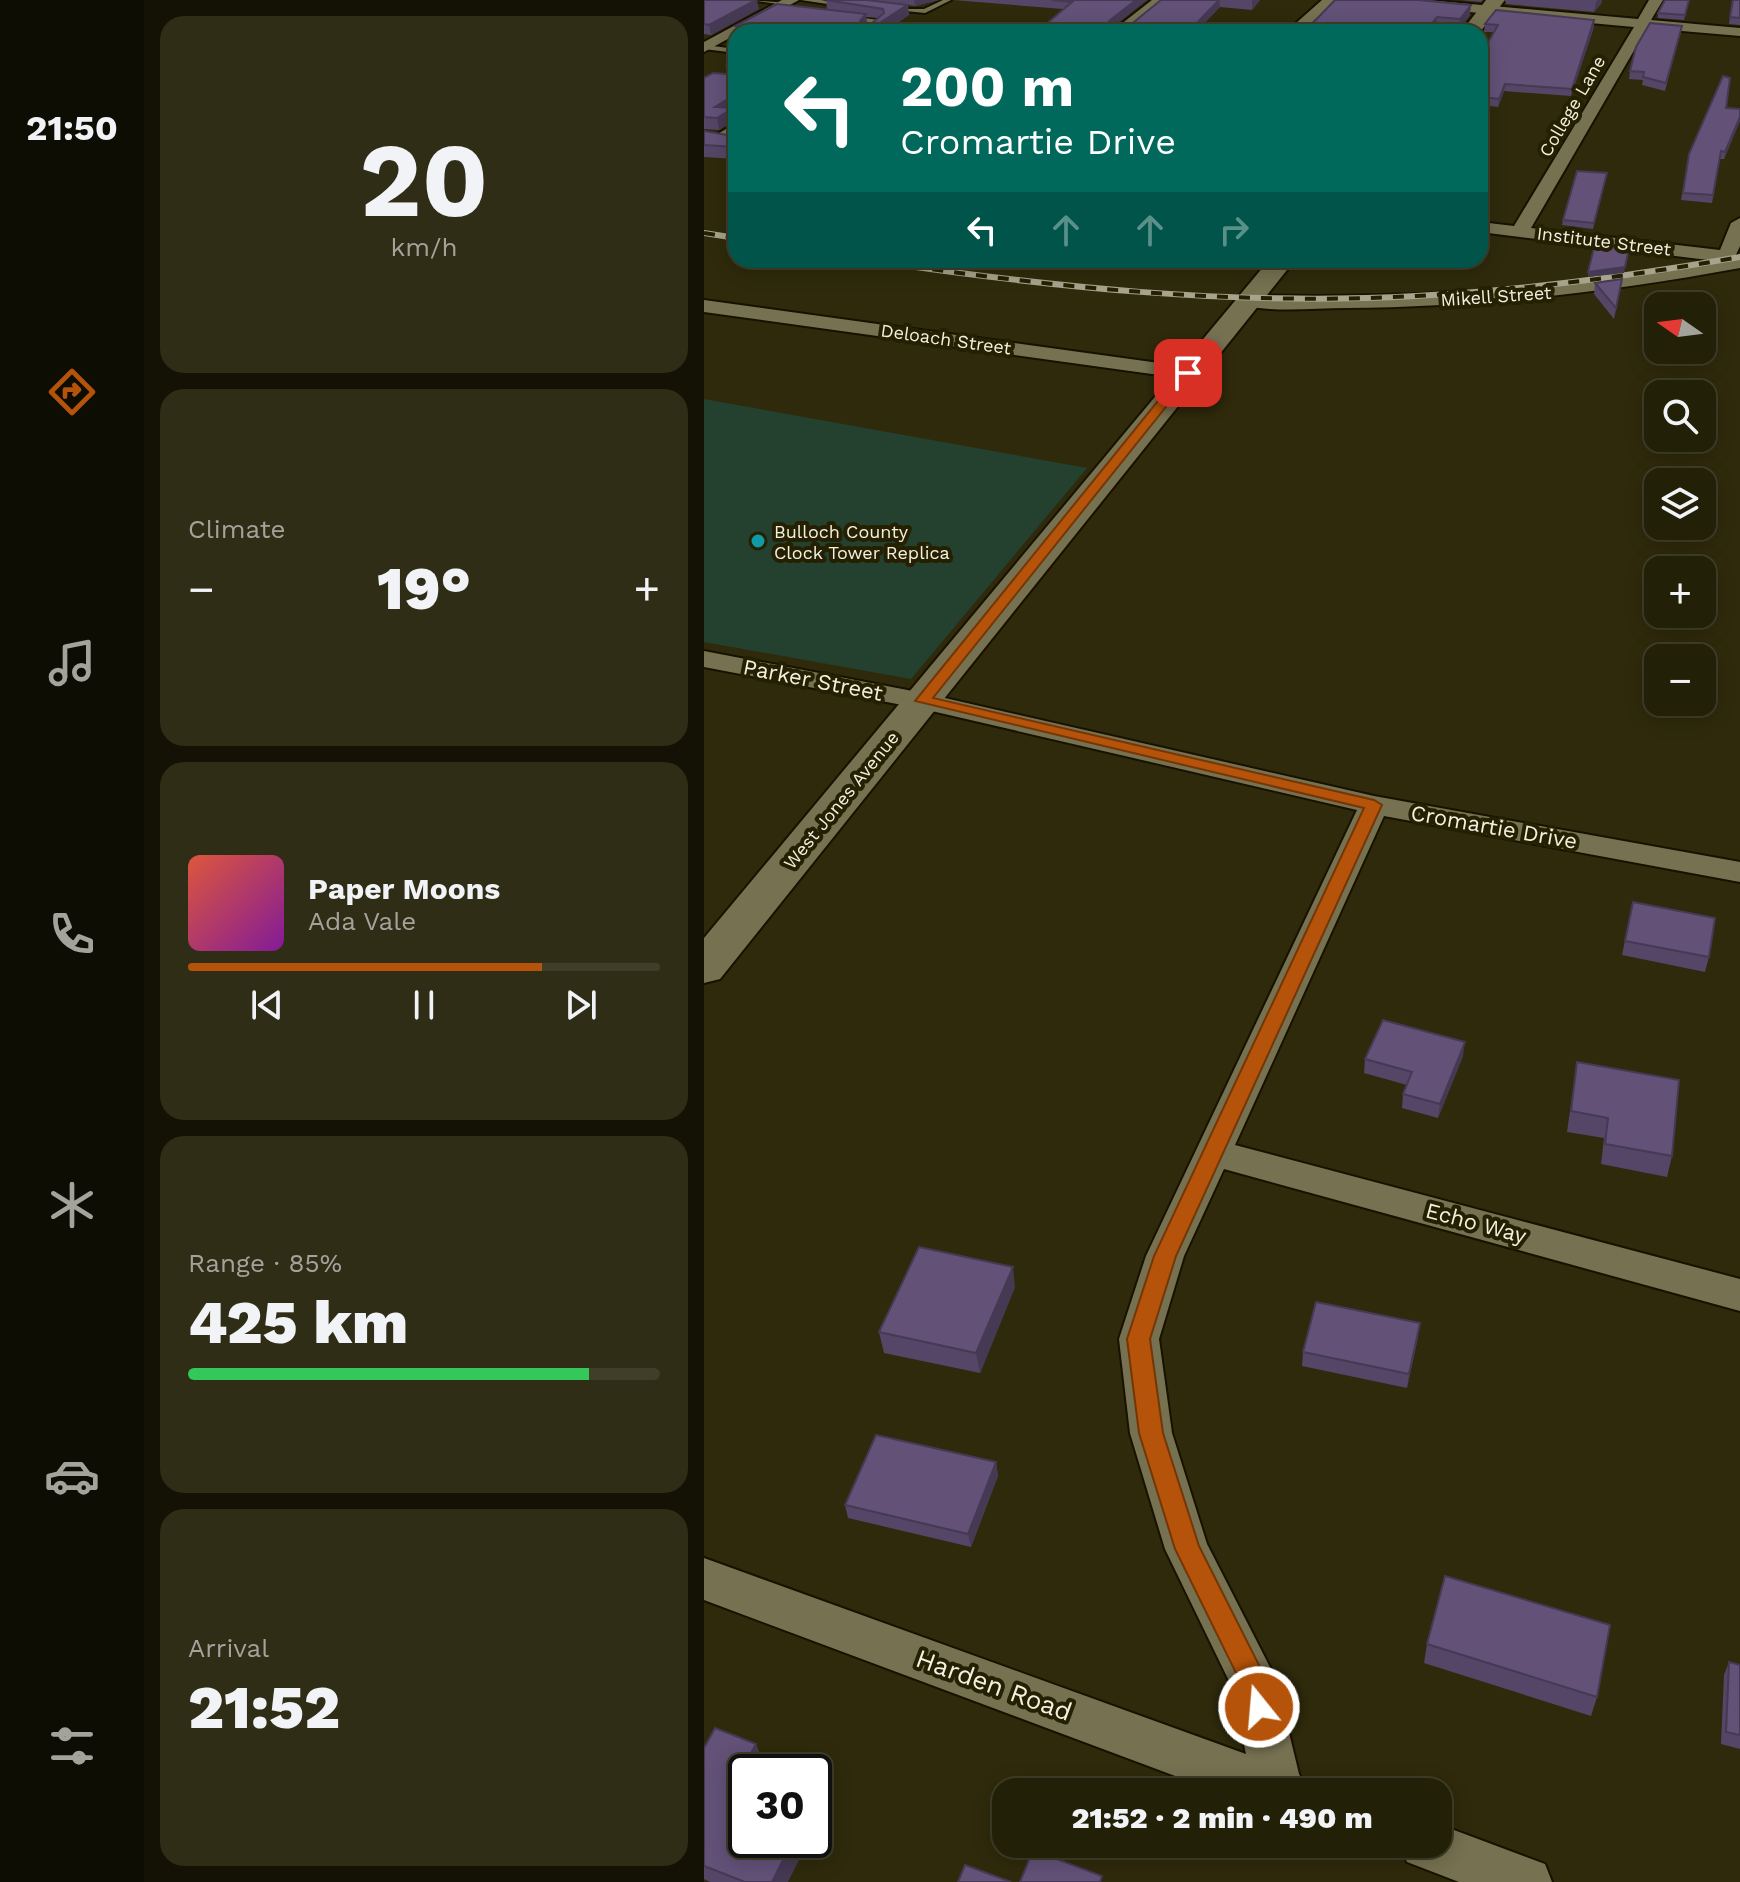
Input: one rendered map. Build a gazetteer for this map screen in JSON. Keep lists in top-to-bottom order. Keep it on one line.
{"streets":{"street":["College Lane","Institute Street","Mikell Street","Deloach Street","Parker Street","West Jones Avenue","Cromartie Drive","Echo Way","Harden Road"]},"crossings":[["College Lane","Institute Street"],["Institute Street","Mikell Street"],["Mikell Street","West Jones Avenue"],["Deloach Street","West Jones Avenue"],["Parker Street","West Jones Avenue"],["Parker Street","Cromartie Drive"],["West Jones Avenue","Cromartie Drive"]],"places":["Bulloch County Clock Tower Replica"],"north":"left","page":{"tabs":"21:50","tile":[["20","km/h"],"Climate",["Range · 85%","425 km"],["Arrival","21:52"]],"turn":["200 m","Cromartie Drive"],"map_buttons":["+","−"],"heat":["−","19°","+"],"song":["Paper Moons","Ada Vale"],"limit":"30","trip":"21:52 · 2 min · 490 m"}}
